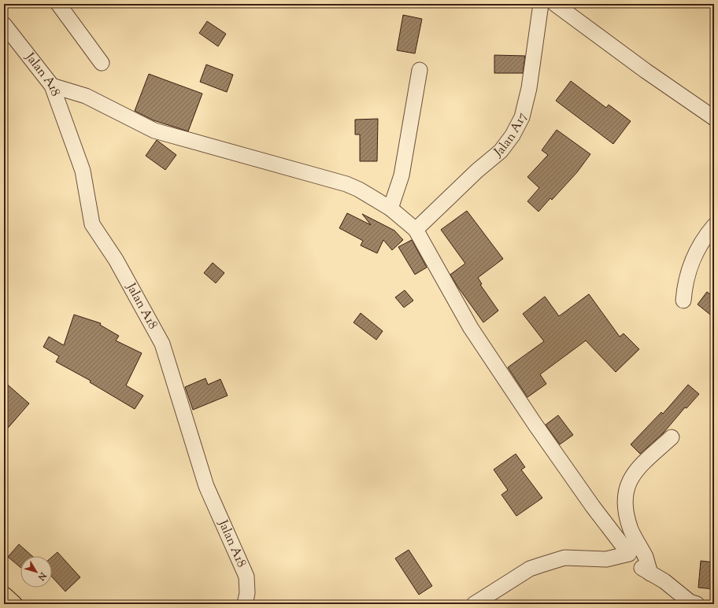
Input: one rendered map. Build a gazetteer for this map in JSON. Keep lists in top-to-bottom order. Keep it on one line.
{"streets":{"street":["Jalan A18","Jalan A17"]},"north":"bottom right"}
